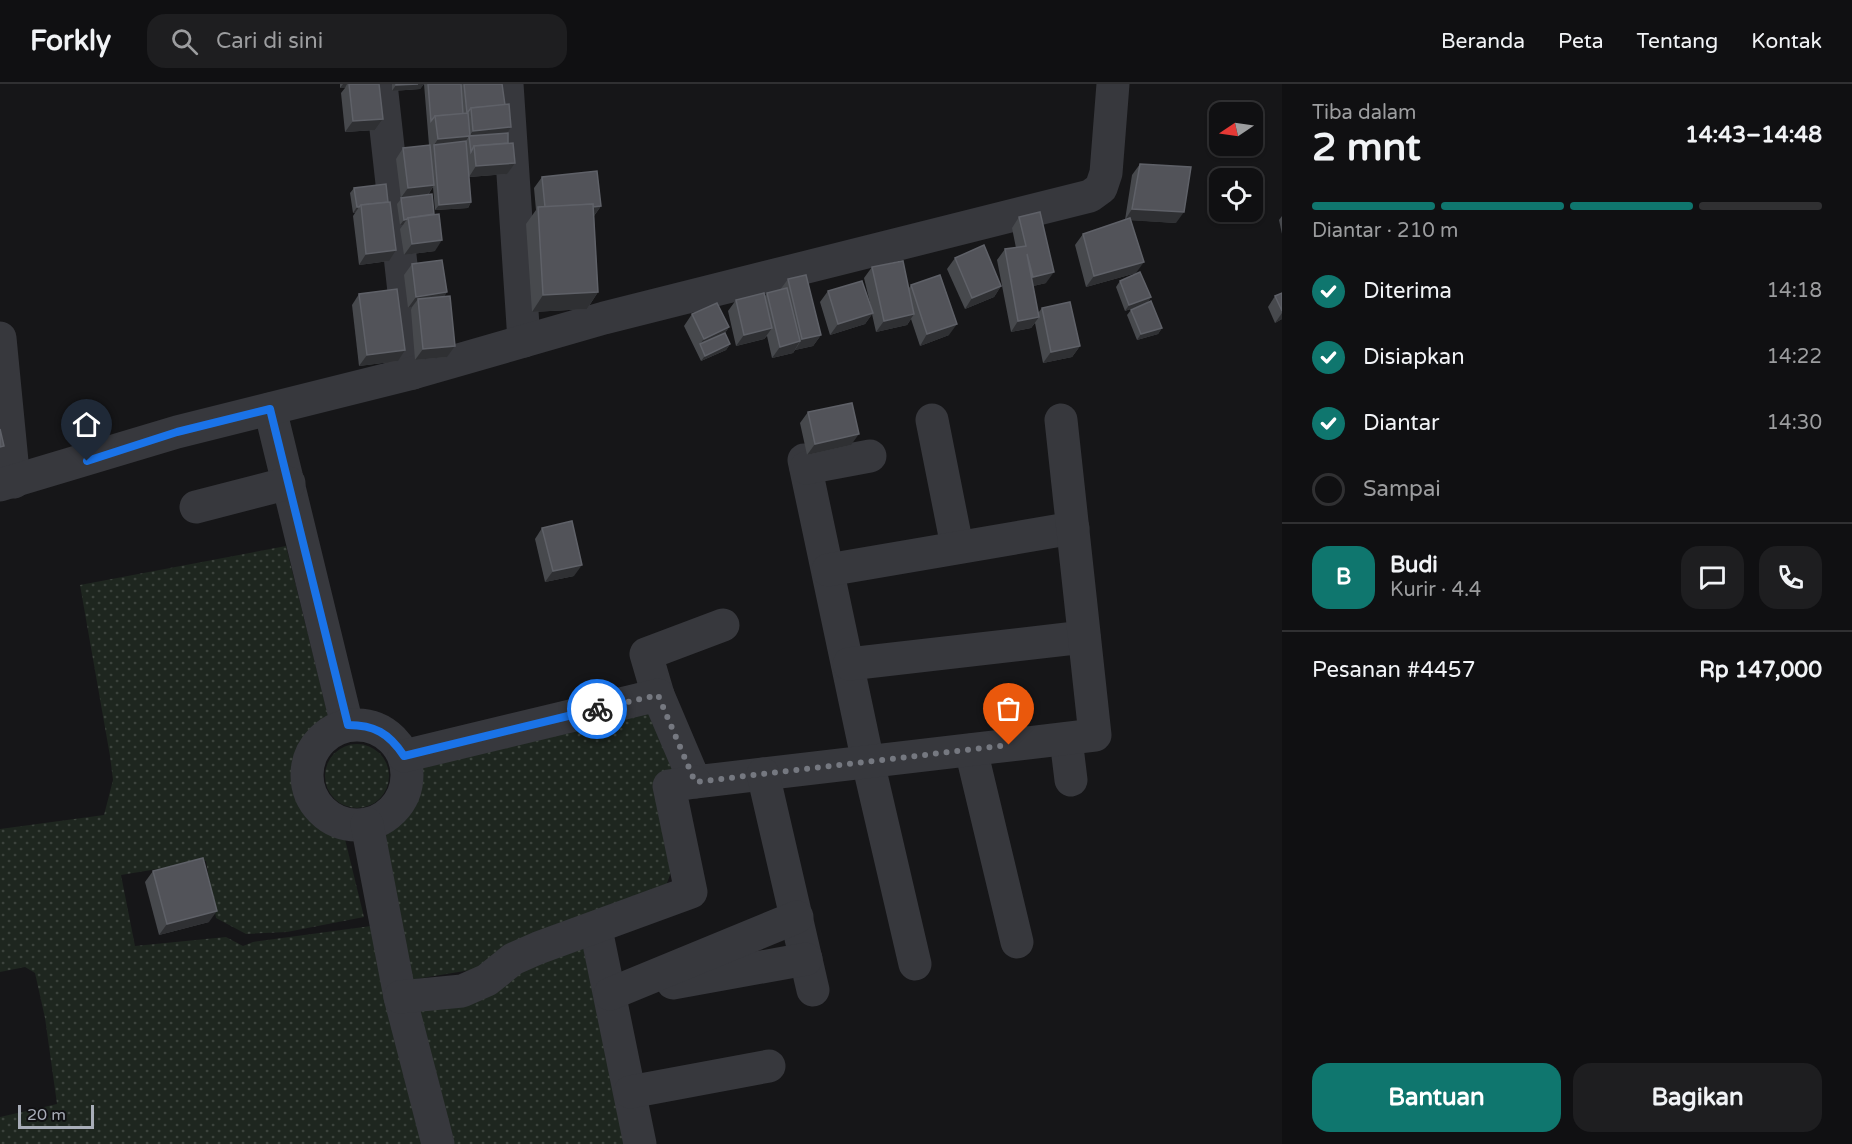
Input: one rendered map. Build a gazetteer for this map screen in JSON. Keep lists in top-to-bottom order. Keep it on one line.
{"scale_bar":"20 m","north":"left","page":{"header":"Forkly","search":"Cari di sini","nav":["Beranda","Peta","Tentang","Kontak"],"heading":["2 mnt","Tiba dalam","14:43–14:48"],"panel":["Budi","Kurir · 4.4","Pesanan #4457","Rp 147,000"],"bar":"Diantar · 210 m","list":[["Diterima","14:18"],["Disiapkan","14:22"],["Diantar","14:30"],"Sampai"],"round":"B","buttons":["Bantuan","Bagikan"],"scale":"20 m"}}
